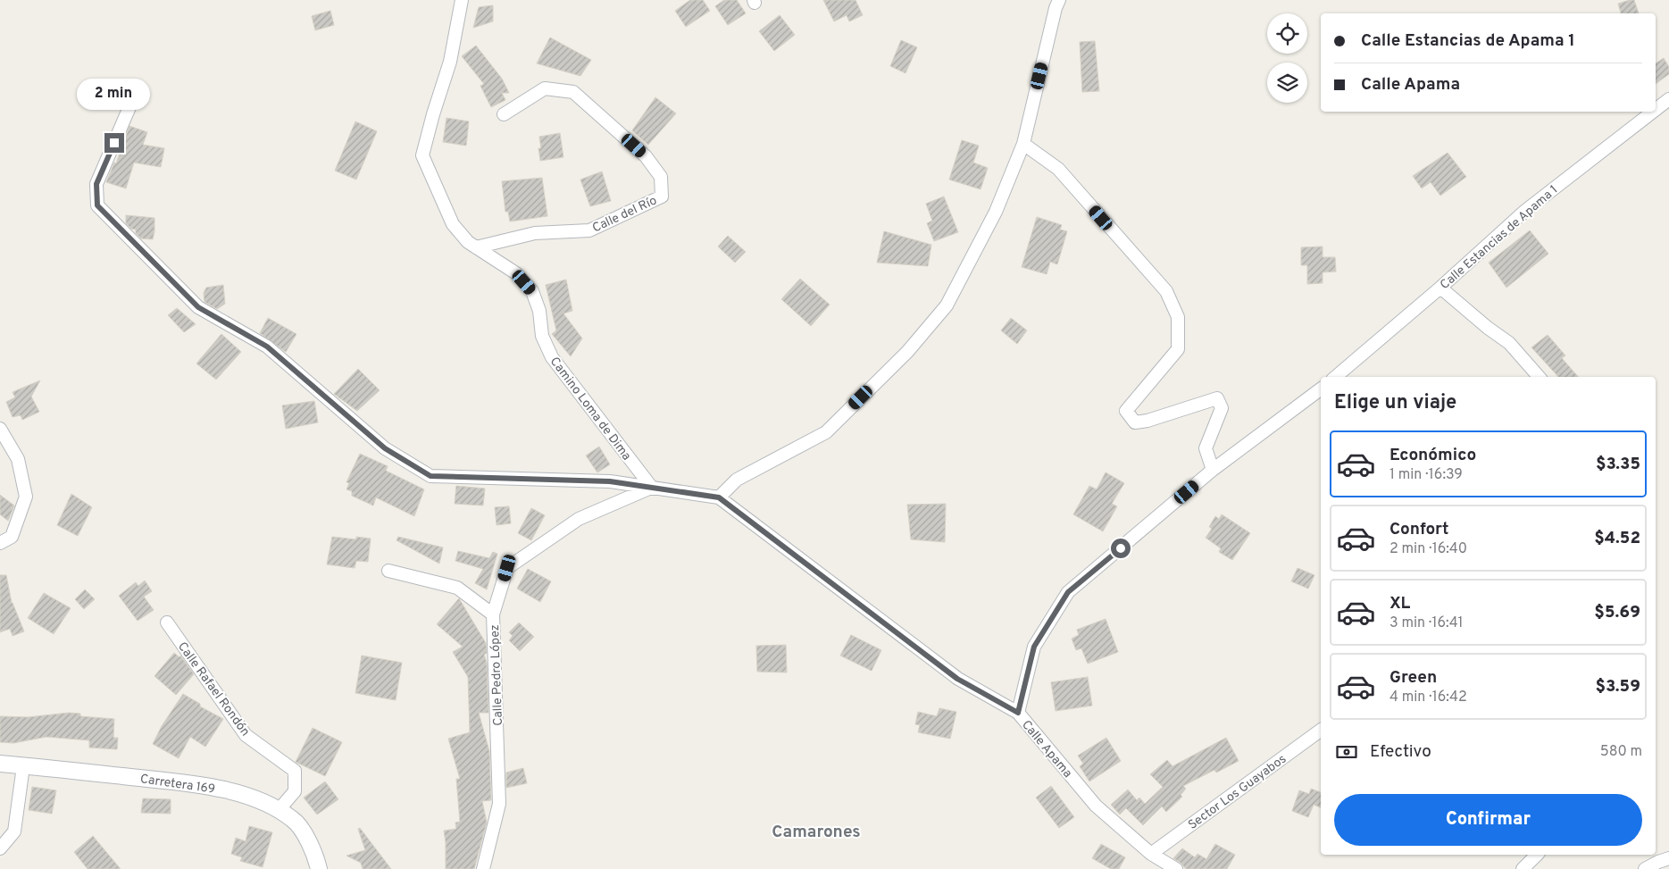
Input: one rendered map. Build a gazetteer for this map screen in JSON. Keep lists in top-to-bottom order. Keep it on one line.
{"streets":{"street":["Calle del Río","Calle Estancias de Apama 1","Camino Loma de Dima","Calle Pedro López","Calle Rafael Rondón","Calle Apama","Carretera 169","Sector Los Guayabos"]},"crossings":[["Calle del Río","Camino Loma de Dima"],["Camino Loma de Dima","Calle Pedro López"],["Camino Loma de Dima","Calle Apama"],["Calle Pedro López","Calle Apama"],["Calle Rafael Rondón","Carretera 169"],["Calle Apama","Sector Los Guayabos"]],"districts":["Camarones"],"page":{"banner":["Calle Estancias de Apama 1","Calle Apama"],"bubble":"2 min","heading":"Elige un viaje","list":[{"name":"Económico","note":"1 min · 16:39","value":"$3.35"},{"name":"Confort","note":"2 min · 16:40","value":"$4.52"},{"name":"XL","note":"3 min · 16:41","value":"$5.69"},{"name":"Green","note":"4 min · 16:42","value":"$3.59"}],"pay":["Efectivo","580 m"],"buttons":"Confirmar"}}
